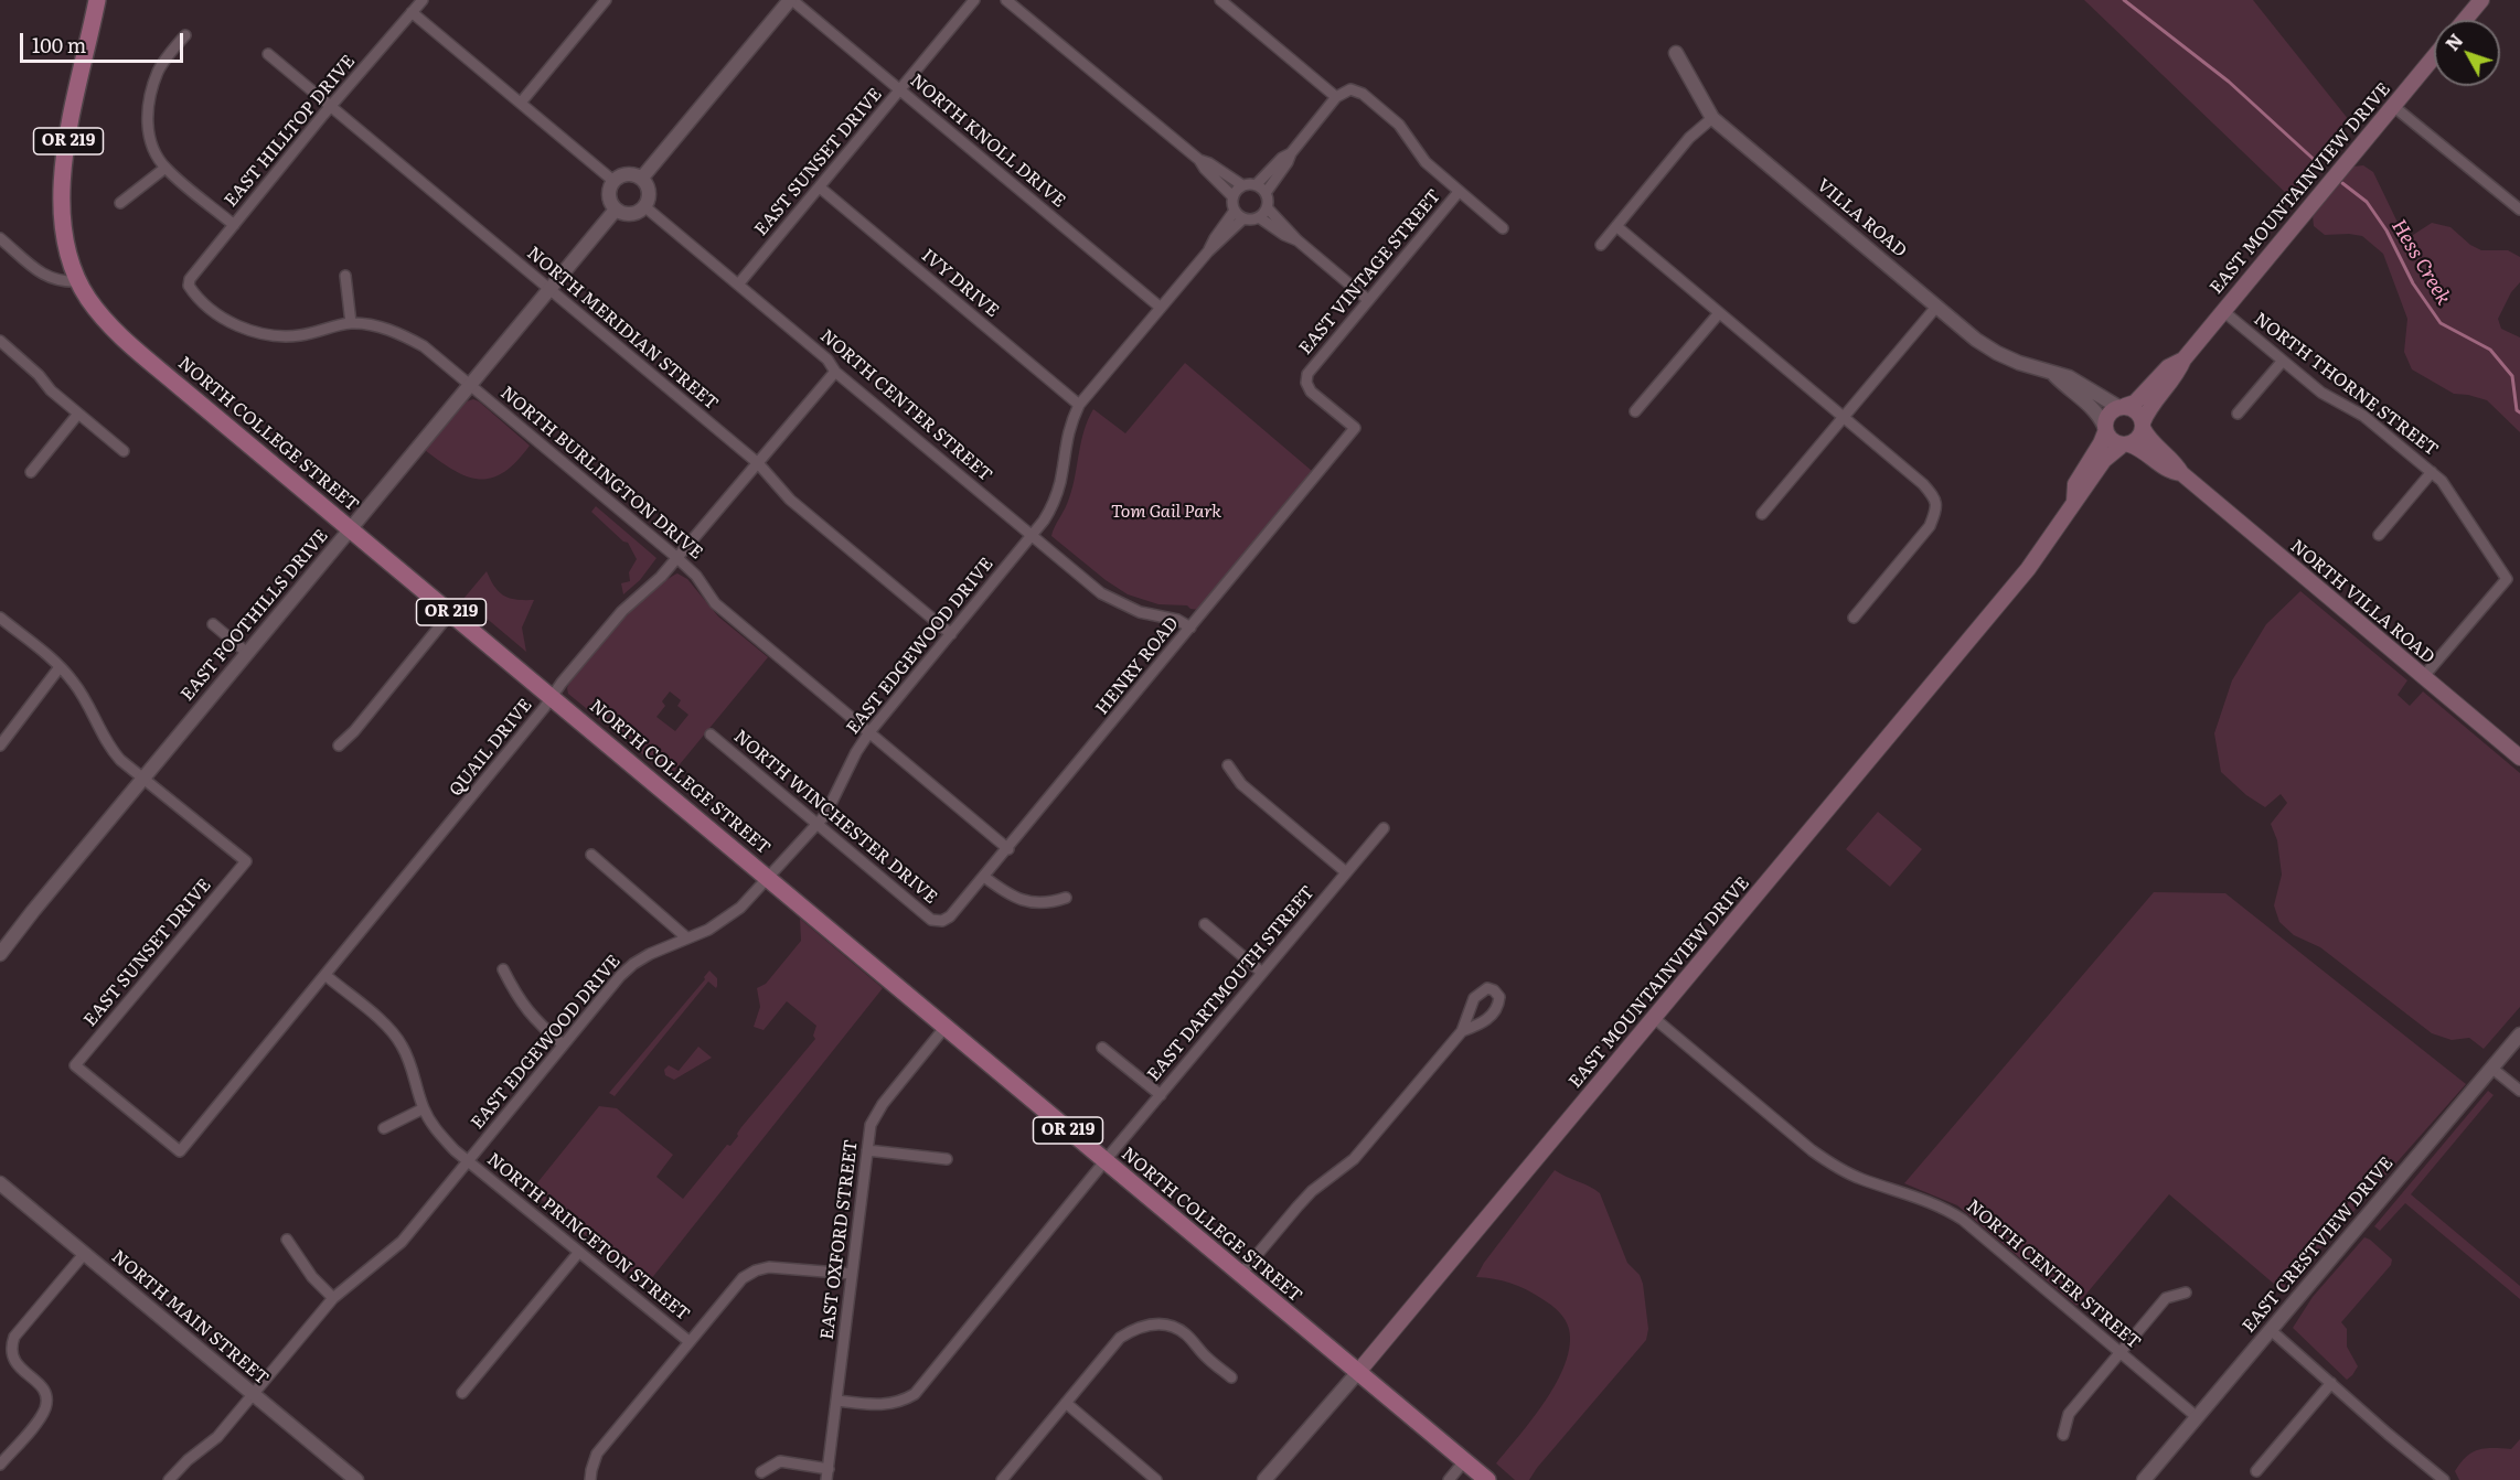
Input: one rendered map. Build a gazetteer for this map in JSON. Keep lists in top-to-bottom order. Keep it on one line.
{"streets":{"main road":["OR 219","EAST MOUNTAINVIEW DRIVE","NORTH COLLEGE STREET","NORTH VILLA ROAD"],"street":["EAST HILLTOP DRIVE","NORTH KNOLL DRIVE","EAST SUNSET DRIVE","VILLA ROAD","EAST VINTAGE STREET","IVY DRIVE","NORTH MERIDIAN STREET","NORTH THORNE STREET","NORTH CENTER STREET","NORTH BURLINGTON DRIVE","EAST FOOTHILLS DRIVE","EAST EDGEWOOD DRIVE","HENRY ROAD","QUAIL DRIVE","NORTH WINCHESTER DRIVE","EAST DARTMOUTH STREET","NORTH PRINCETON STREET","EAST OXFORD STREET","EAST CRESTVIEW DRIVE","NORTH MAIN STREET"]},"crossings":[["EAST HILLTOP DRIVE","NORTH MERIDIAN STREET"],["EAST HILLTOP DRIVE","NORTH BURLINGTON DRIVE"],["NORTH KNOLL DRIVE","EAST SUNSET DRIVE"],["NORTH KNOLL DRIVE","EAST EDGEWOOD DRIVE"],["EAST SUNSET DRIVE","IVY DRIVE"],["EAST SUNSET DRIVE","NORTH CENTER STREET"],["EAST SUNSET DRIVE","EAST FOOTHILLS DRIVE"],["EAST SUNSET DRIVE","QUAIL DRIVE"],["EAST MOUNTAINVIEW DRIVE","VILLA ROAD"],["EAST MOUNTAINVIEW DRIVE","NORTH THORNE STREET"],["EAST MOUNTAINVIEW DRIVE","NORTH CENTER STREET"],["EAST MOUNTAINVIEW DRIVE","NORTH COLLEGE STREET"],["EAST MOUNTAINVIEW DRIVE","NORTH VILLA ROAD"],["VILLA ROAD","NORTH VILLA ROAD"],["EAST VINTAGE STREET","HENRY ROAD"],["IVY DRIVE","EAST EDGEWOOD DRIVE"],["NORTH MERIDIAN STREET","EAST FOOTHILLS DRIVE"],["NORTH MERIDIAN STREET","EAST EDGEWOOD DRIVE"],["NORTH MERIDIAN STREET","QUAIL DRIVE"],["NORTH THORNE STREET","NORTH VILLA ROAD"],["NORTH CENTER STREET","EAST FOOTHILLS DRIVE"],["NORTH CENTER STREET","EAST EDGEWOOD DRIVE"],["NORTH CENTER STREET","HENRY ROAD"],["NORTH CENTER STREET","QUAIL DRIVE"],["NORTH CENTER STREET","EAST CRESTVIEW DRIVE"],["NORTH COLLEGE STREET","EAST FOOTHILLS DRIVE"],["NORTH COLLEGE STREET","EAST EDGEWOOD DRIVE"],["NORTH COLLEGE STREET","QUAIL DRIVE"],["NORTH COLLEGE STREET","EAST DARTMOUTH STREET"],["NORTH COLLEGE STREET","EAST OXFORD STREET"],["NORTH BURLINGTON DRIVE","EAST FOOTHILLS DRIVE"],["NORTH BURLINGTON DRIVE","EAST EDGEWOOD DRIVE"],["NORTH BURLINGTON DRIVE","HENRY ROAD"],["NORTH BURLINGTON DRIVE","QUAIL DRIVE"],["EAST EDGEWOOD DRIVE","NORTH WINCHESTER DRIVE"],["EAST EDGEWOOD DRIVE","NORTH PRINCETON STREET"],["EAST EDGEWOOD DRIVE","NORTH MAIN STREET"],["HENRY ROAD","NORTH WINCHESTER DRIVE"],["QUAIL DRIVE","NORTH PRINCETON STREET"],["EAST DARTMOUTH STREET","EAST OXFORD STREET"]],"water":["Hess Creek"],"parks":["Tom Gail Park"],"scale_bar":"100 m","north":"top left"}
